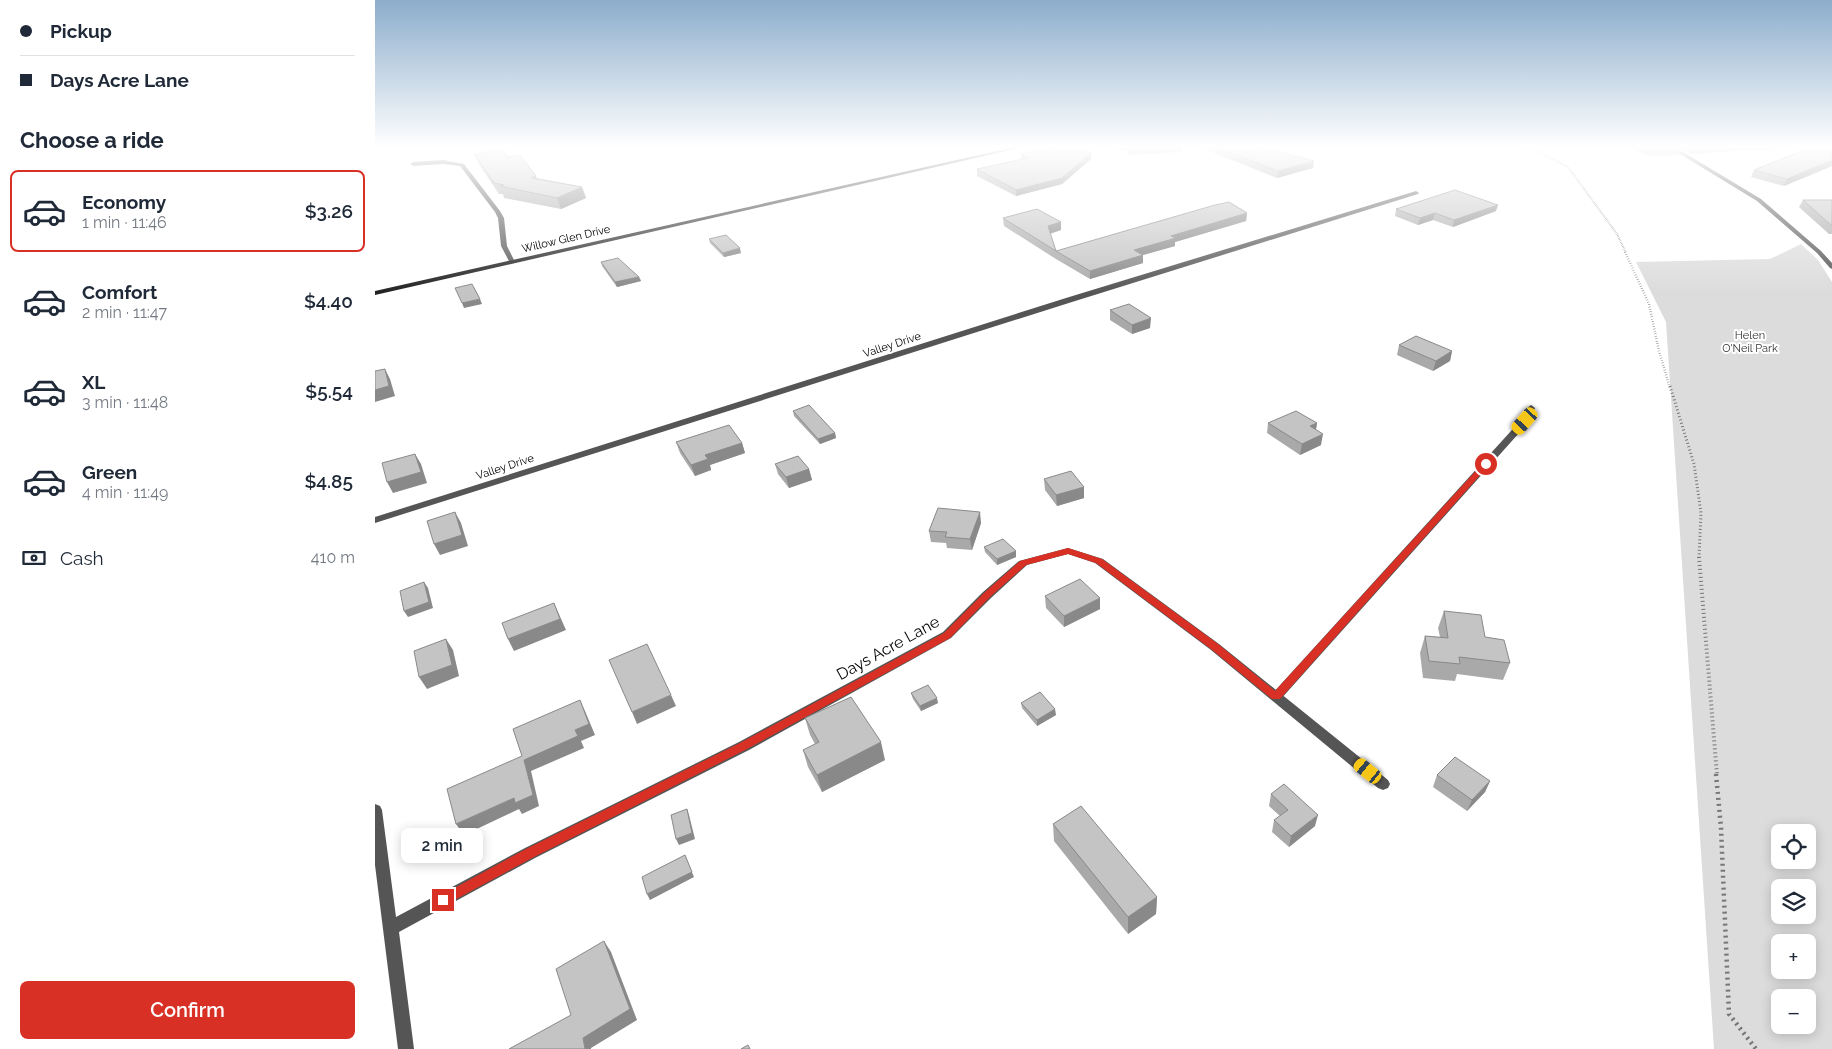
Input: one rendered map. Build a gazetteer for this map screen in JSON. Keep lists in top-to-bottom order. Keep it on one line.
{"streets":{"main road":["Willow Glen Drive"],"street":["Valley Drive","Days Acre Lane"]},"parks":["Helen O'Neil Park"],"page":{"banner":["Pickup","Days Acre Lane"],"heading":"Choose a ride","list":[{"name":"Economy","note":"1 min · 11:46","value":"$3.26"},{"name":"Comfort","note":"2 min · 11:47","value":"$4.40"},{"name":"XL","note":"3 min · 11:48","value":"$5.54"},{"name":"Green","note":"4 min · 11:49","value":"$4.85"}],"pay":["Cash","410 m"],"map_buttons":["+","−"],"bubble":"2 min","buttons":"Confirm"}}
